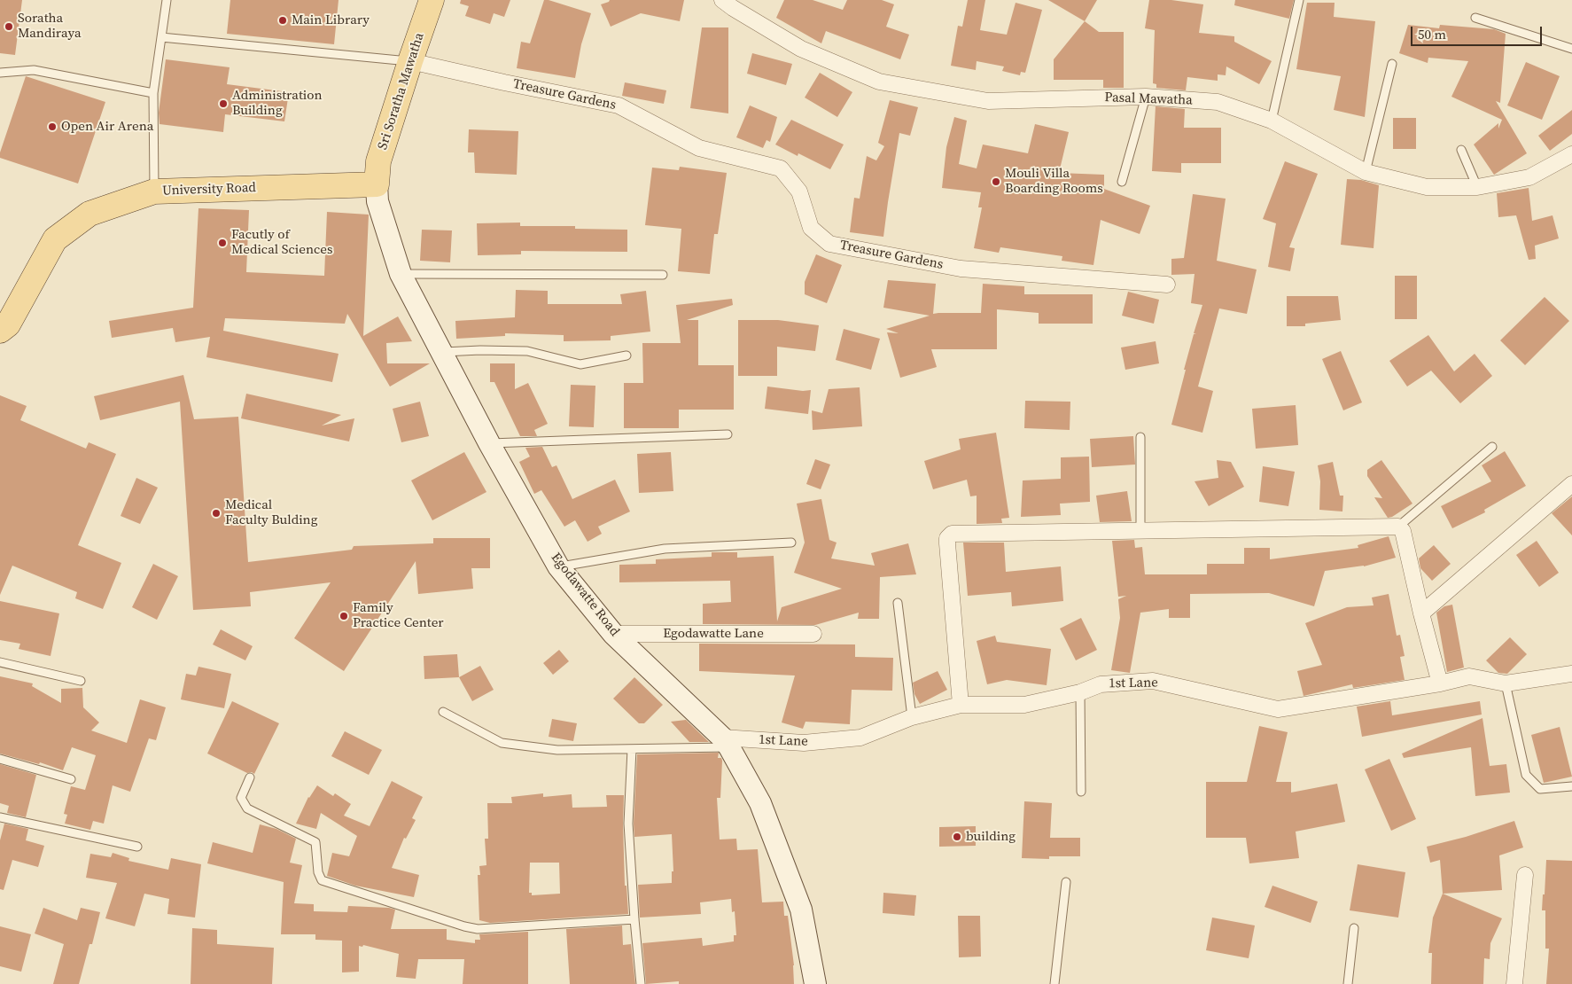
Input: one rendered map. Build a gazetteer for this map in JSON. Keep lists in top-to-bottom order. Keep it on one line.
{"streets":{"main road":["Sri Soratha Mawatha","University Road"],"street":["Treasure Gardens","Pasal Mawatha","Egodawatte Road","Egodawatte Lane","1st Lane"]},"crossings":[["Sri Soratha Mawatha","Treasure Gardens"],["Sri Soratha Mawatha","University Road"],["Sri Soratha Mawatha","Egodawatte Road"],["University Road","Egodawatte Road"],["Egodawatte Road","Egodawatte Lane"],["Egodawatte Road","1st Lane"]],"places":["Main Library","Soratha Mandiraya","Administration Building","Open Air Arena","Mouli Villa Boarding Rooms","Facutly of Medical Sciences","Medical Faculty Bulding","Family Practice Center","building"],"scale_bar":"50 m"}
